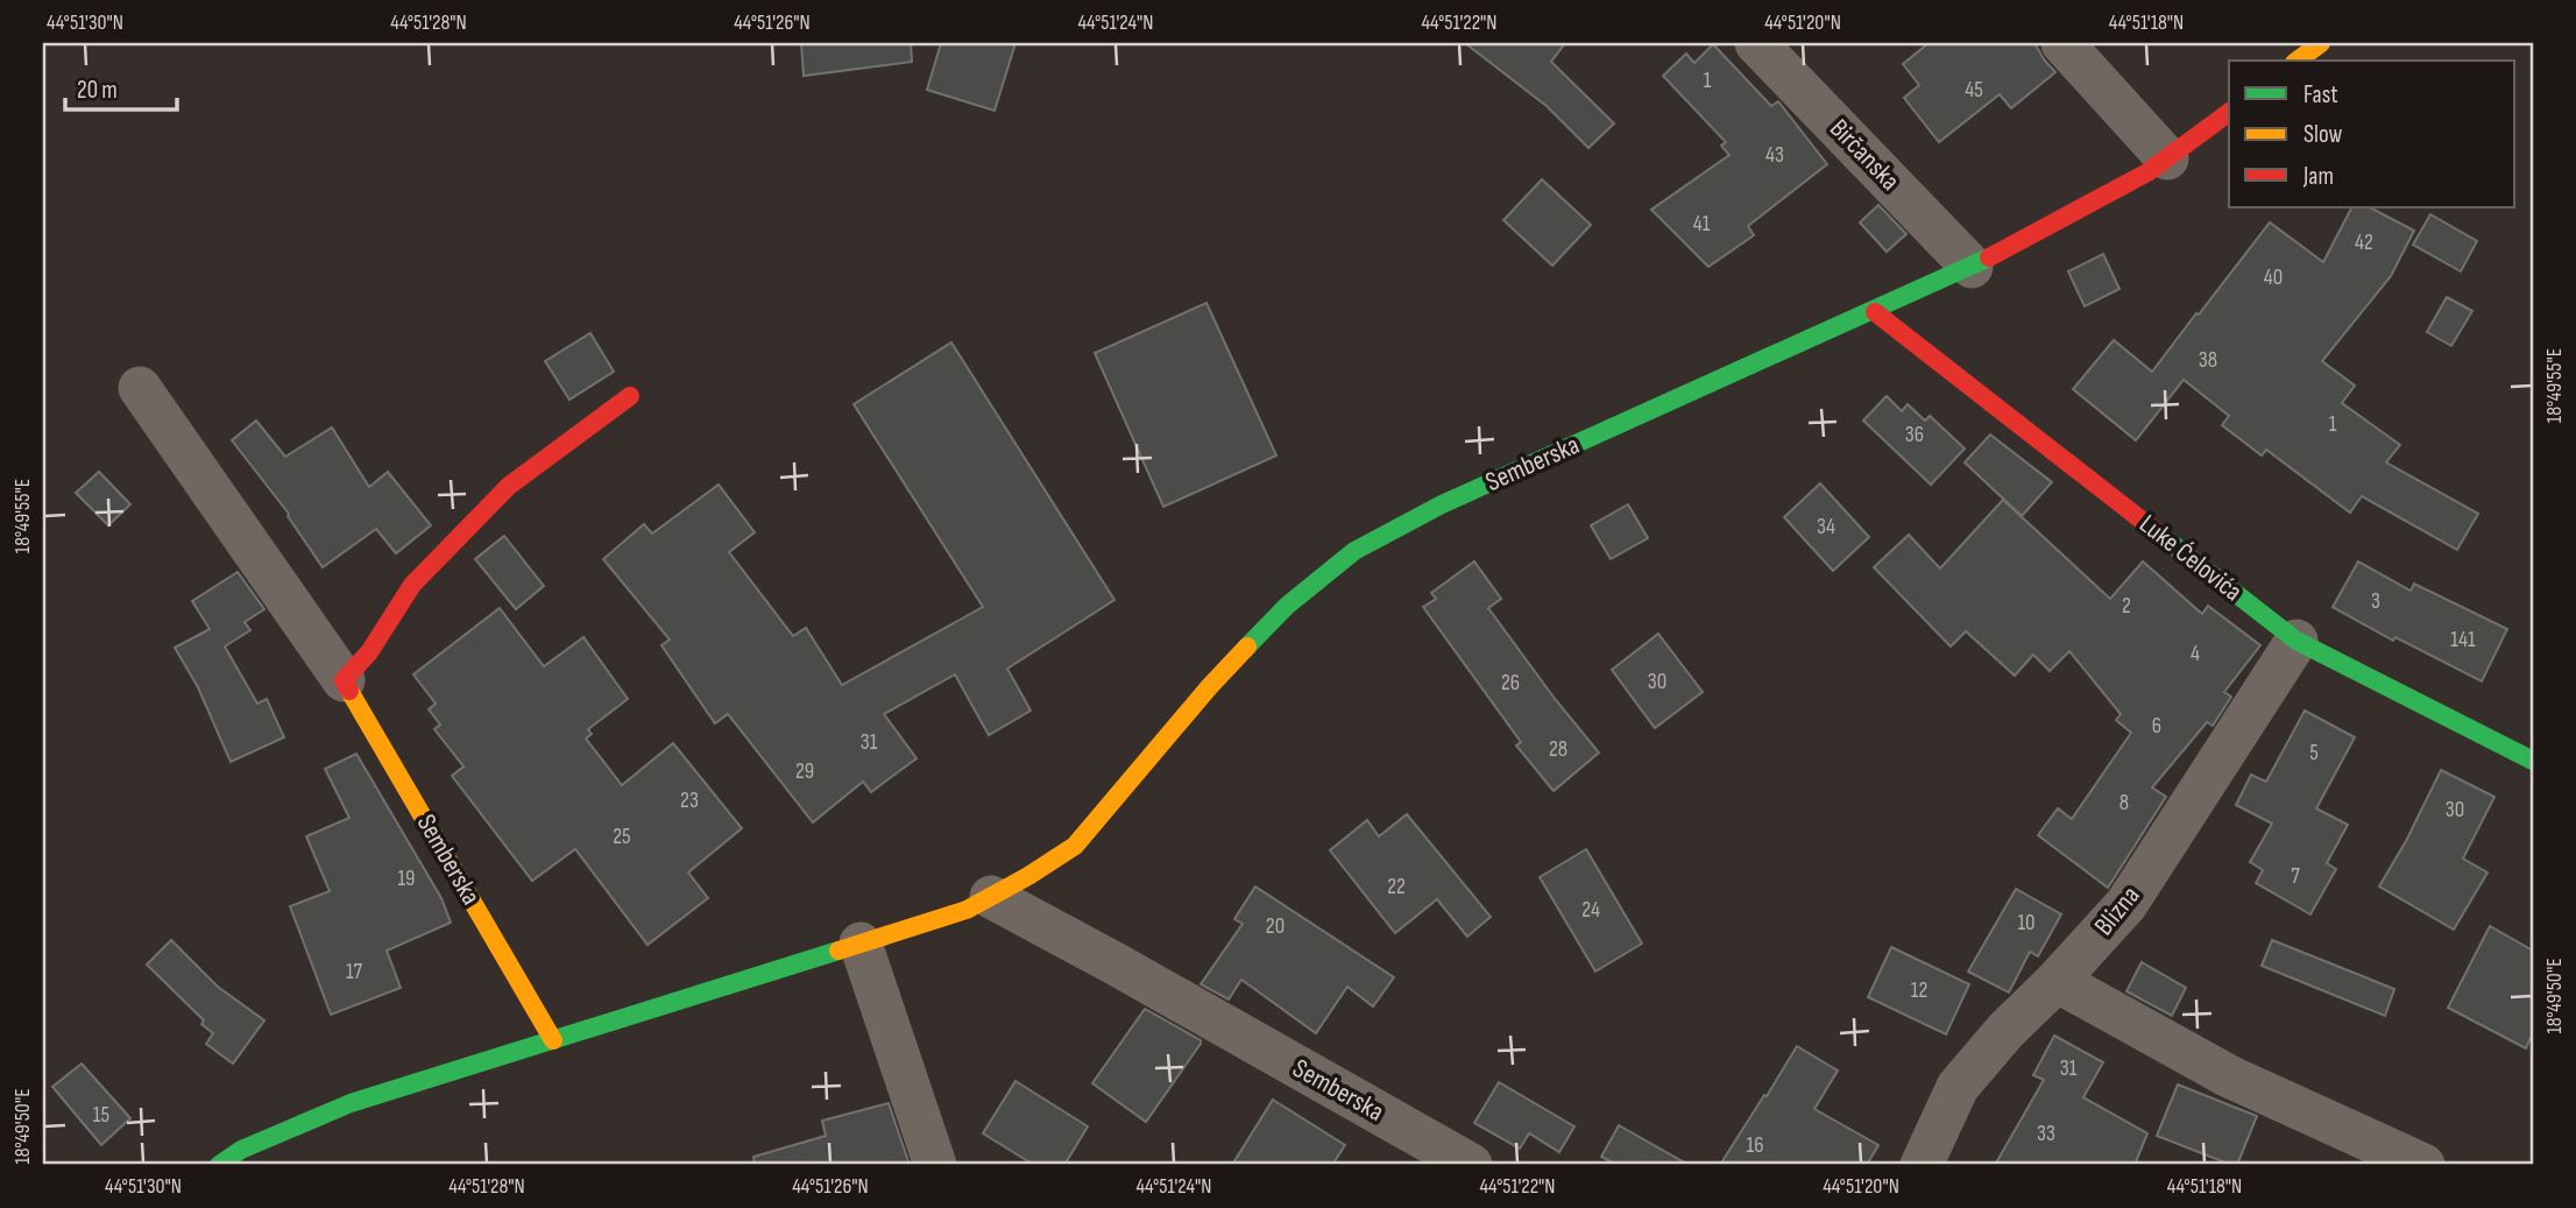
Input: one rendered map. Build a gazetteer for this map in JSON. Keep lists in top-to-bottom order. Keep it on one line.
{"streets":{"main road":["Semberska","Luke Ćelovića"],"street":["Birčanska","Blizna"]},"crossings":[["Birčanska","Semberska"],["Semberska","Luke Ćelovića"],["Luke Ćelovića","Blizna"]],"house_numbers":["1","45","43","41","42","40","38","1","36","34","3","2","141","4","30","26","6","31","28","5","29","23","8","30","25","7","19","22","24","10","20","17","12","31","15","33","16"],"legend":["Fast","Slow","Jam"],"scale_bar":"20 m","coordinates":["44°51'30\"N","44°51'28\"N","44°51'26\"N","44°51'24\"N","44°51'22\"N","44°51'20\"N","44°51'18\"N","18°49'55\"E","18°49'50\"E"]}
